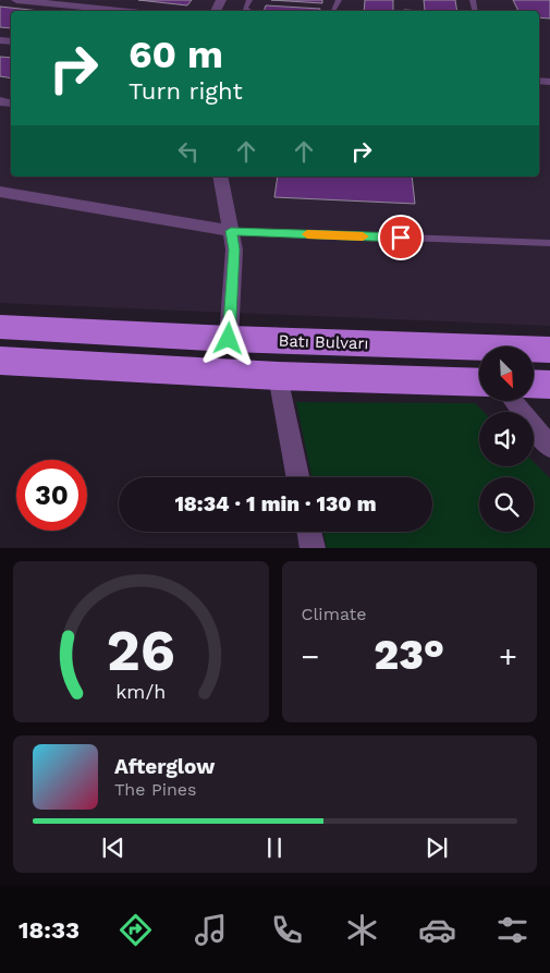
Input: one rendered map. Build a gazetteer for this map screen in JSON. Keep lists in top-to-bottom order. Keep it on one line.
{"streets":{"main road":["Batı Bulvarı"]},"north":"bottom right","page":{"turn":["60 m","Turn right"],"limit":"30","trip":"18:34 · 1 min · 130 m","tile":"Climate","heat":["−","23°","+"],"song":["Afterglow","The Pines"],"tabs":"18:33","gauge":["26","km/h"]}}
